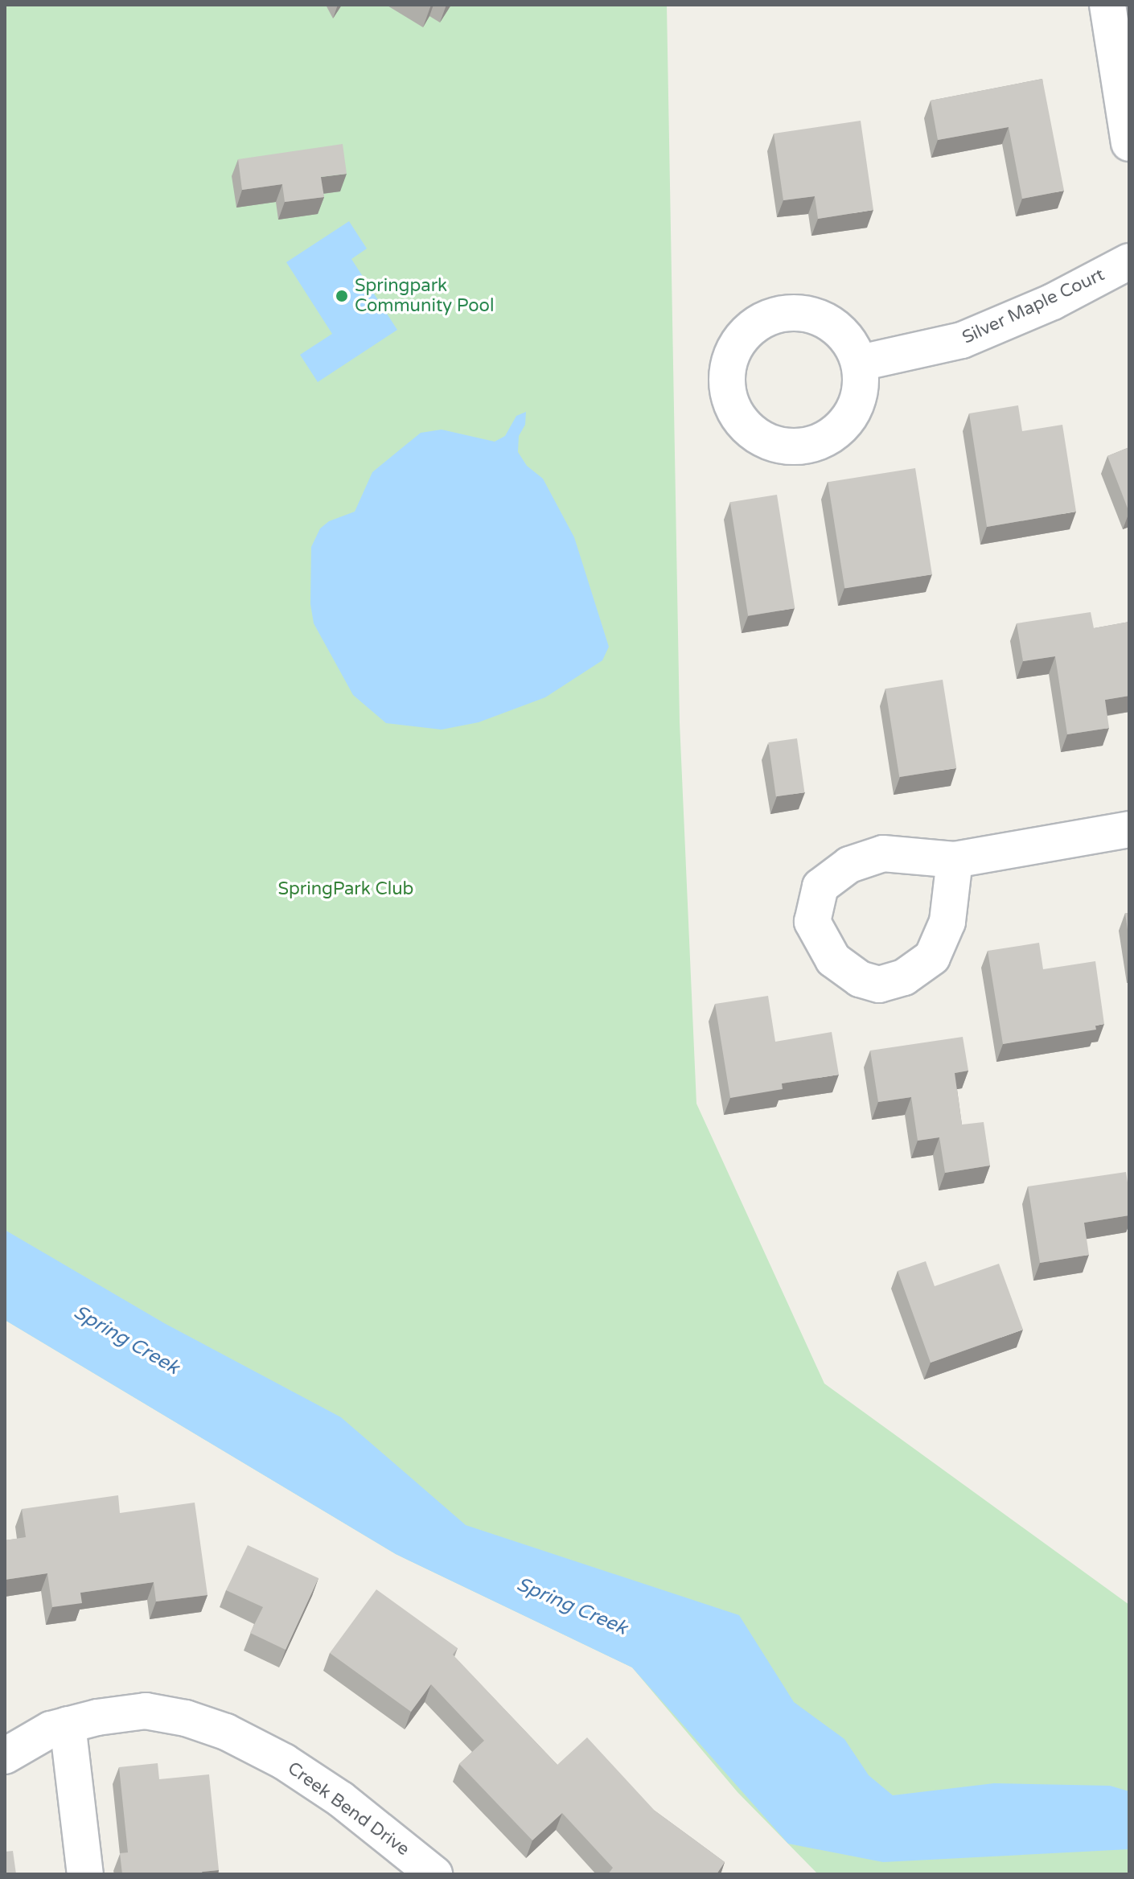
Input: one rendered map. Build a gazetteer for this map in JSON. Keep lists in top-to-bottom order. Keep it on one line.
{"streets":{"street":["Silver Maple Court","Creek Bend Drive"]},"water":["Spring Creek"],"parks":["SpringPark Club"],"places":["Springpark Community Pool"]}
